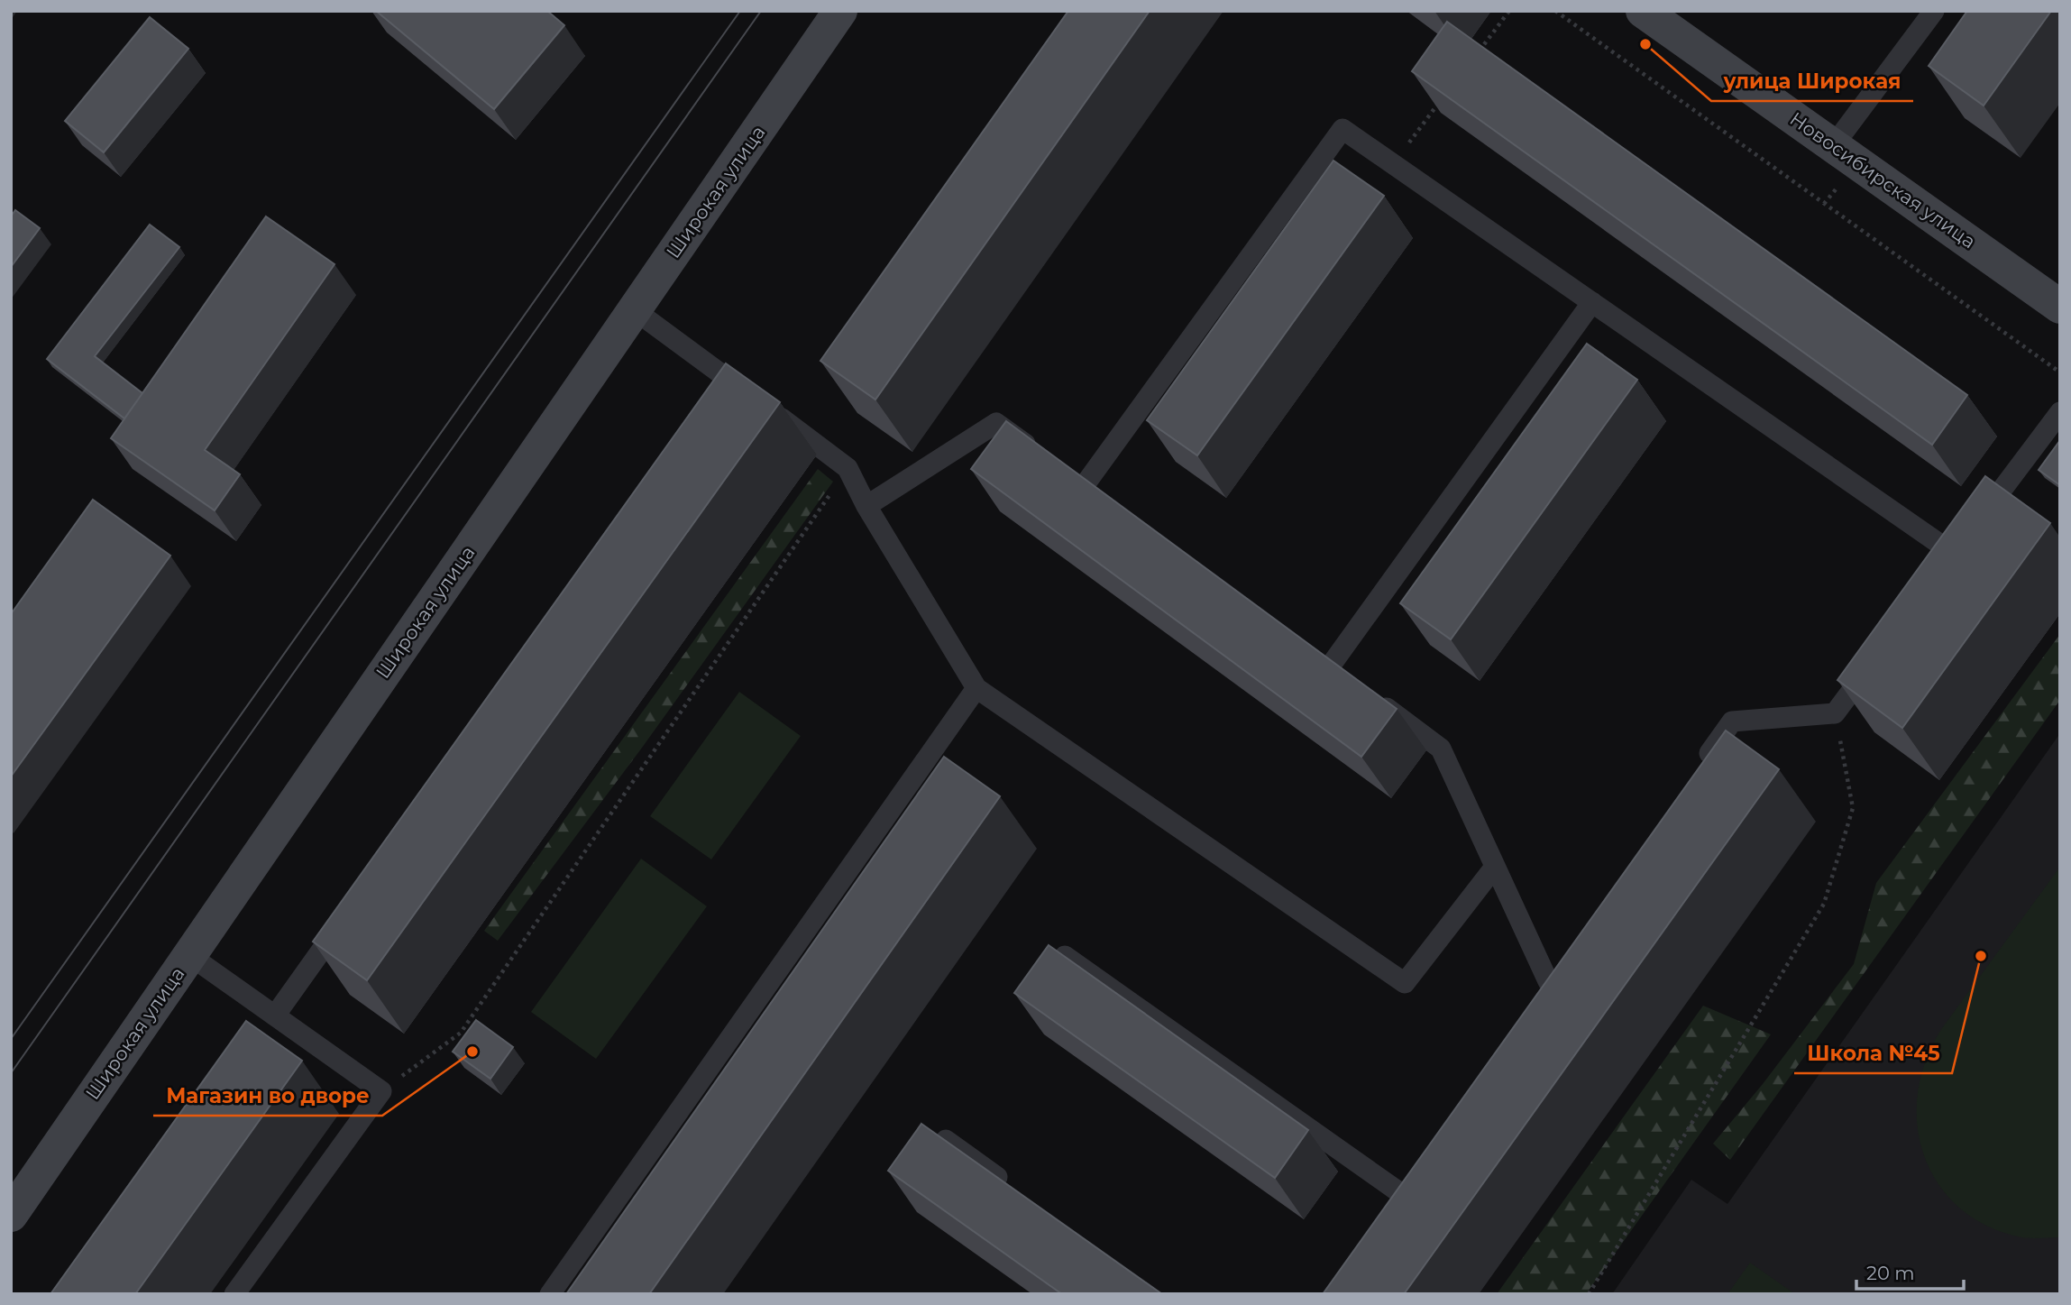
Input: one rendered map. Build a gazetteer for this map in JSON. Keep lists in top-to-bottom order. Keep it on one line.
{"streets":{"street":["Новосибирская улица","Широкая улица"]},"places":["улица Широкая","Школа №45","Магазин во дворе"],"scale_bar":"20 m"}
